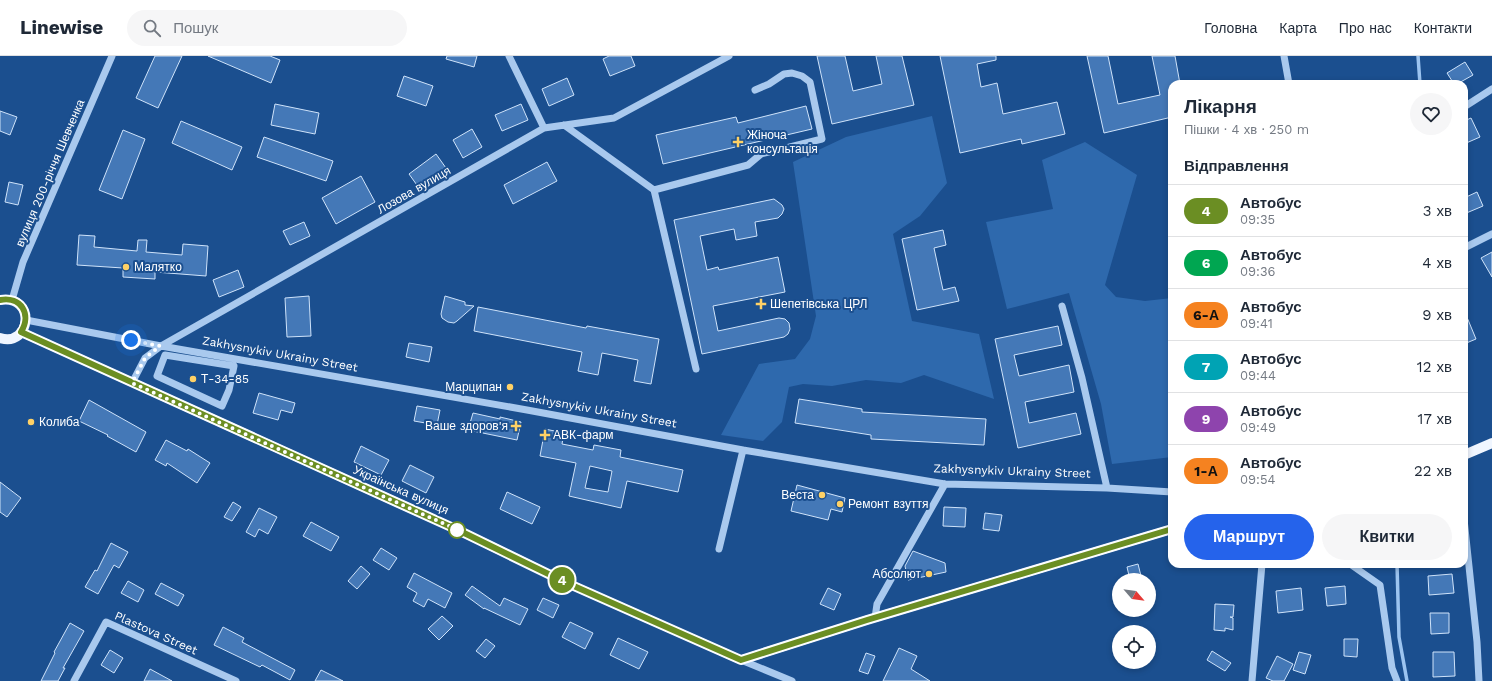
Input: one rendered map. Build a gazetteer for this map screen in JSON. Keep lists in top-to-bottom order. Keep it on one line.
{"streets":{"main road":["Українська вулиця"],"street":["вулиця 200-річчя Шевченка","Лозова вулиця","Zakhysnykiv Ukrainy Street","Plastova Street"]},"crossings":[["Лозова вулиця","Zakhysnykiv Ukrainy Street"],["Лозова вулиця","Українська вулиця"]],"places":{"health":["Жіноча консультація","Шепетівська ЦРЛ","Ваше здоров'я","АВК-фарм"],"other":["Малятко","Т-34-85","Марципан","Колиба","Веста","Ремонт взуття","Абсолют"]},"lines":["bus line 4"],"north":"bottom right","page":{"header":"Linewise","search":"Пошук","nav":["Головна","Карта","Про нас","Контакти"],"on_map":"4","heading":[["Лікарня","Пішки · 4 хв · 250 m"],"Відправлення"],"list":[{"mark":"4","name":"Автобус","note":"09:35","value":"3 хв"},{"mark":"6","name":"Автобус","note":"09:36","value":"4 хв"},{"mark":"6-А","name":"Автобус","note":"09:41","value":"9 хв"},{"mark":"7","name":"Автобус","note":"09:44","value":"12 хв"},{"mark":"9","name":"Автобус","note":"09:49","value":"17 хв"},{"mark":"1-А","name":"Автобус","note":"09:54","value":"22 хв"}],"buttons":["Маршрут","Квитки"]}}
